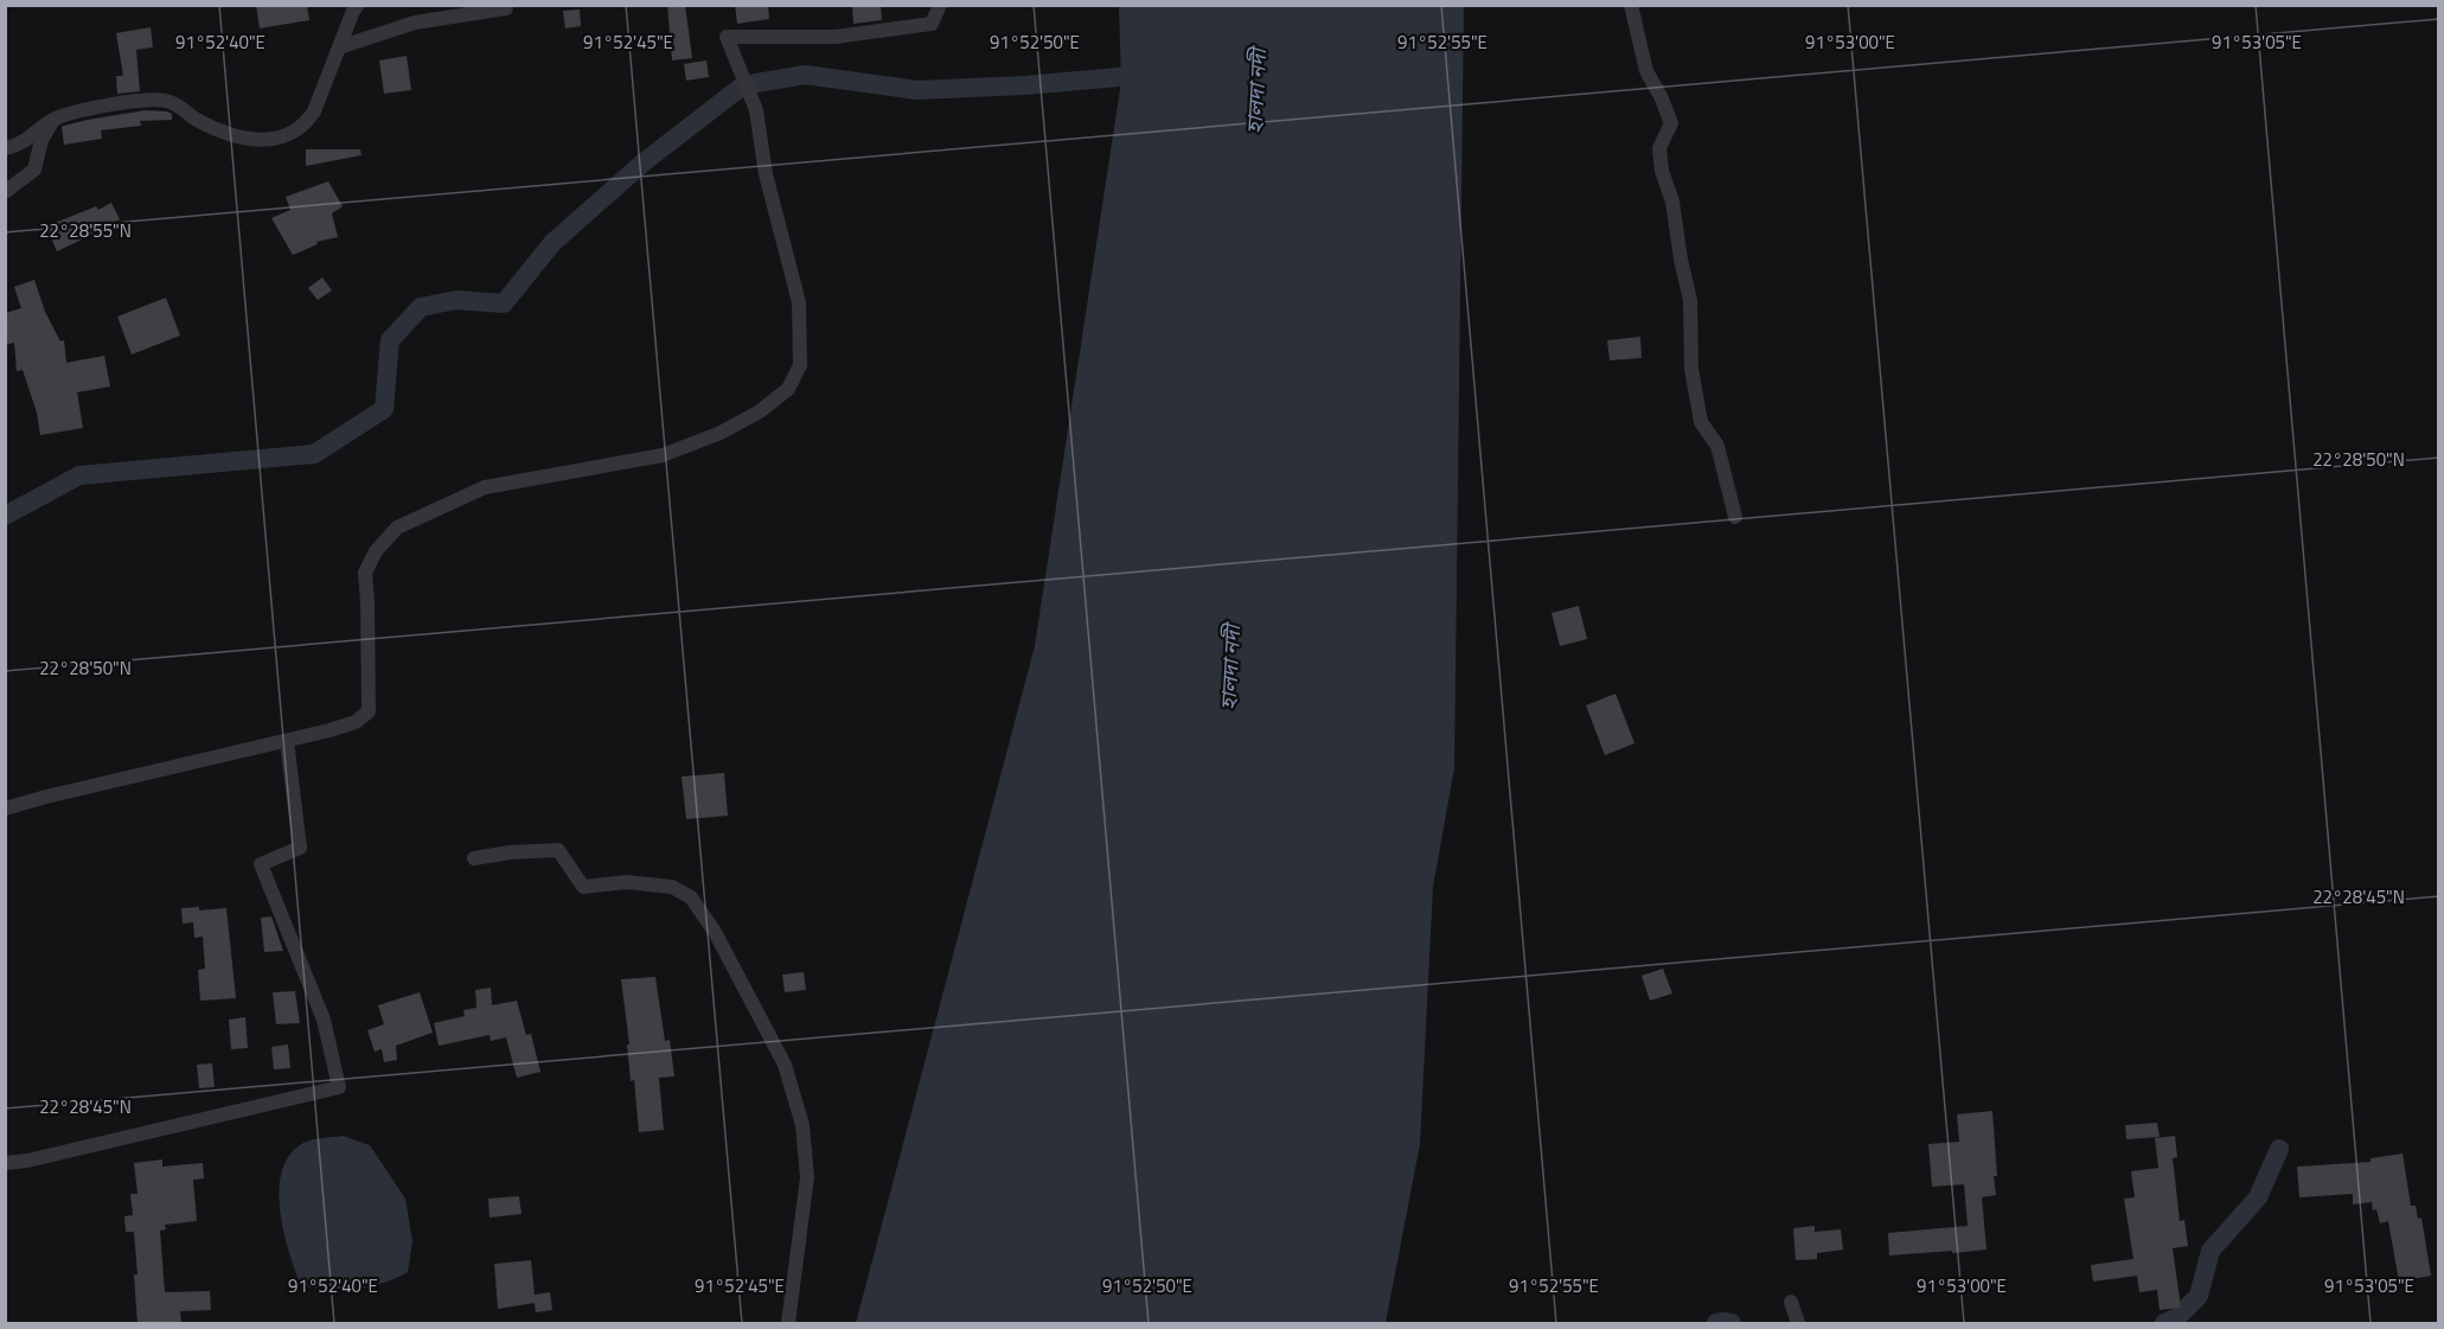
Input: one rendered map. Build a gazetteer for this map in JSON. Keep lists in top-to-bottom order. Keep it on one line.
{"water":["হালদা নদী"],"coordinates":["91°52'40\"E","91°52'45\"E","91°52'50\"E","91°52'55\"E","91°53'00\"E","91°53'05\"E","22°28'55\"N","22°28'50\"N","22°28'45\"N"]}
